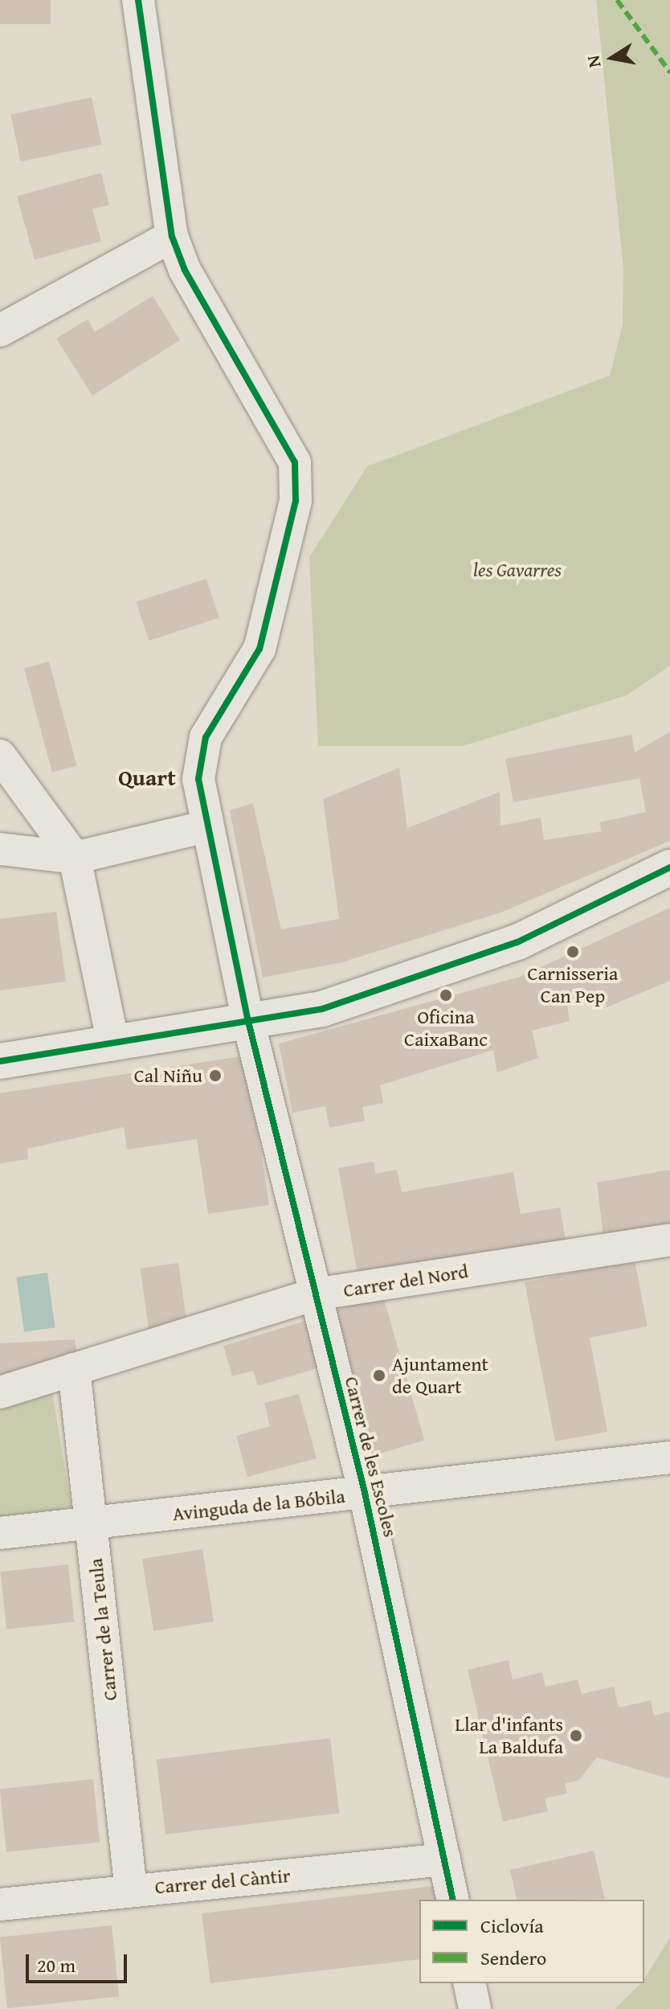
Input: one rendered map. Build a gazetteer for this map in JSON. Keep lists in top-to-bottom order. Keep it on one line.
{"streets":{"street":["Carrer del Nord","Carrer de les Escoles","Avinguda de la Bóbila","Carrer de la Teula","Carrer del Càntir"]},"crossings":[["Carrer del Nord","Carrer de les Escoles"],["Carrer del Nord","Carrer de la Teula"],["Carrer de les Escoles","Avinguda de la Bóbila"],["Carrer de les Escoles","Carrer del Càntir"],["Avinguda de la Bóbila","Carrer de la Teula"],["Carrer de la Teula","Carrer del Càntir"]],"districts":["Quart"],"parks":["les Gavarres"],"places":["Carnisseria Can Pep","Oficina CaixaBanc","Cal Niñu","Ajuntament de Quart","Llar d'infants La Baldufa"],"legend":["Ciclovía","Sendero"],"scale_bar":"20 m","north":"left"}
